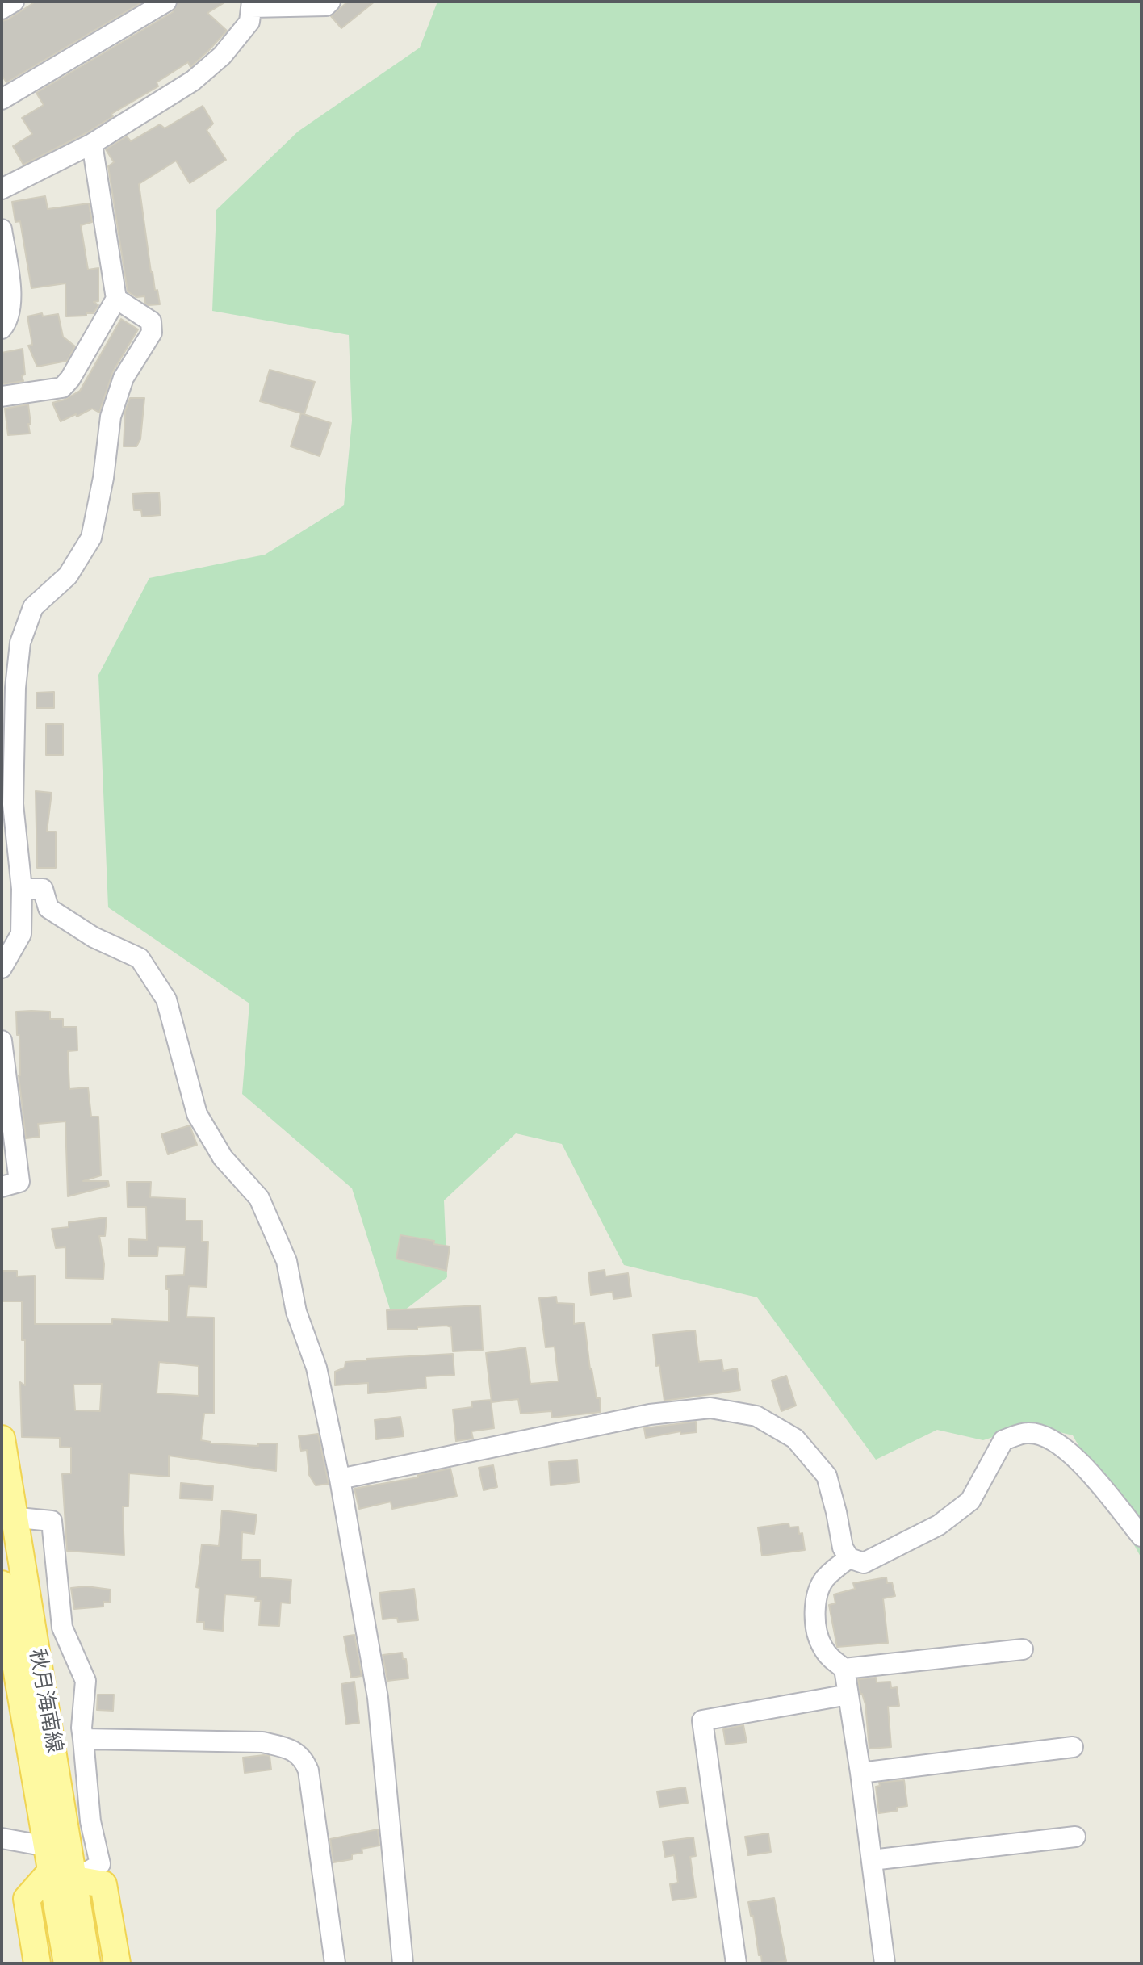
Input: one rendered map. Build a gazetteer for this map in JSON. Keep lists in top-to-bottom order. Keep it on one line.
{"streets":{"main road":["秋月海南線"]}}
